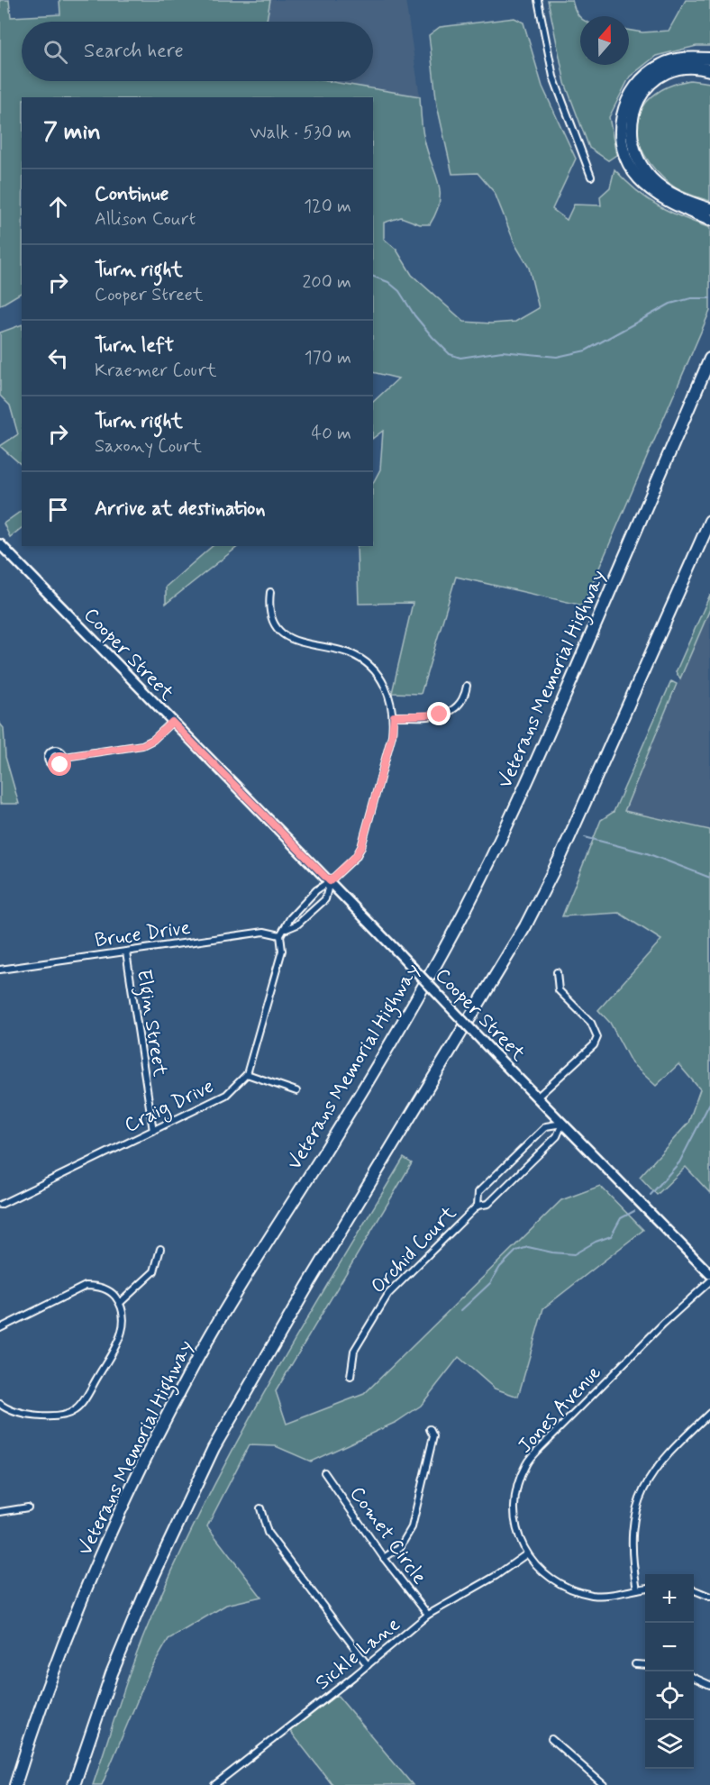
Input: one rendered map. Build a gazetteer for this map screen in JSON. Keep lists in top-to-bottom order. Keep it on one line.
{"streets":{"highway":["Veterans Memorial Highway"],"main road":["Cooper Street"],"street":["Bruce Drive","Elgin Street","Craig Drive","Orchid Court","Jones Avenue","Comet Circle","Sickle Lane"]},"crossings":[["Cooper Street","Orchid Court"],["Bruce Drive","Elgin Street"],["Bruce Drive","Craig Drive"],["Elgin Street","Craig Drive"],["Jones Avenue","Sickle Lane"],["Comet Circle","Sickle Lane"]],"north":"top","page":{"search":"Search here","heading":["7 min","Walk · 530 m"],"list":[["Continue","Allison Court","120 m"],["Turn right","Cooper Street","200 m"],["Turn left","Kraemer Court","170 m"],["Turn right","Saxony Court","40 m"],"Arrive at destination"],"map_buttons":["+","−"]}}
